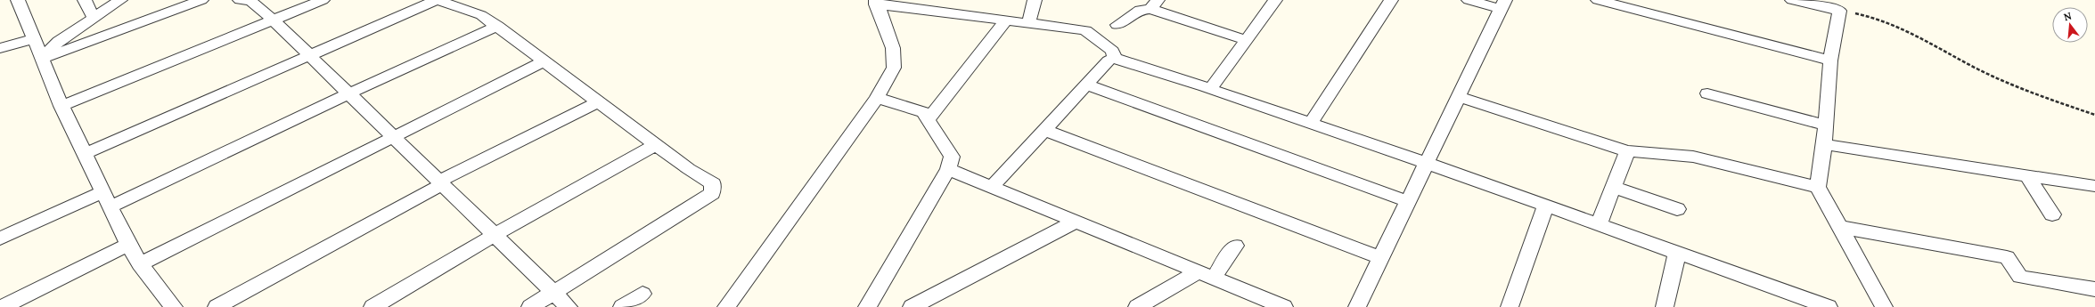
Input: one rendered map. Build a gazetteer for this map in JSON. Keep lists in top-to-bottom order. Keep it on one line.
{"north":"top"}
